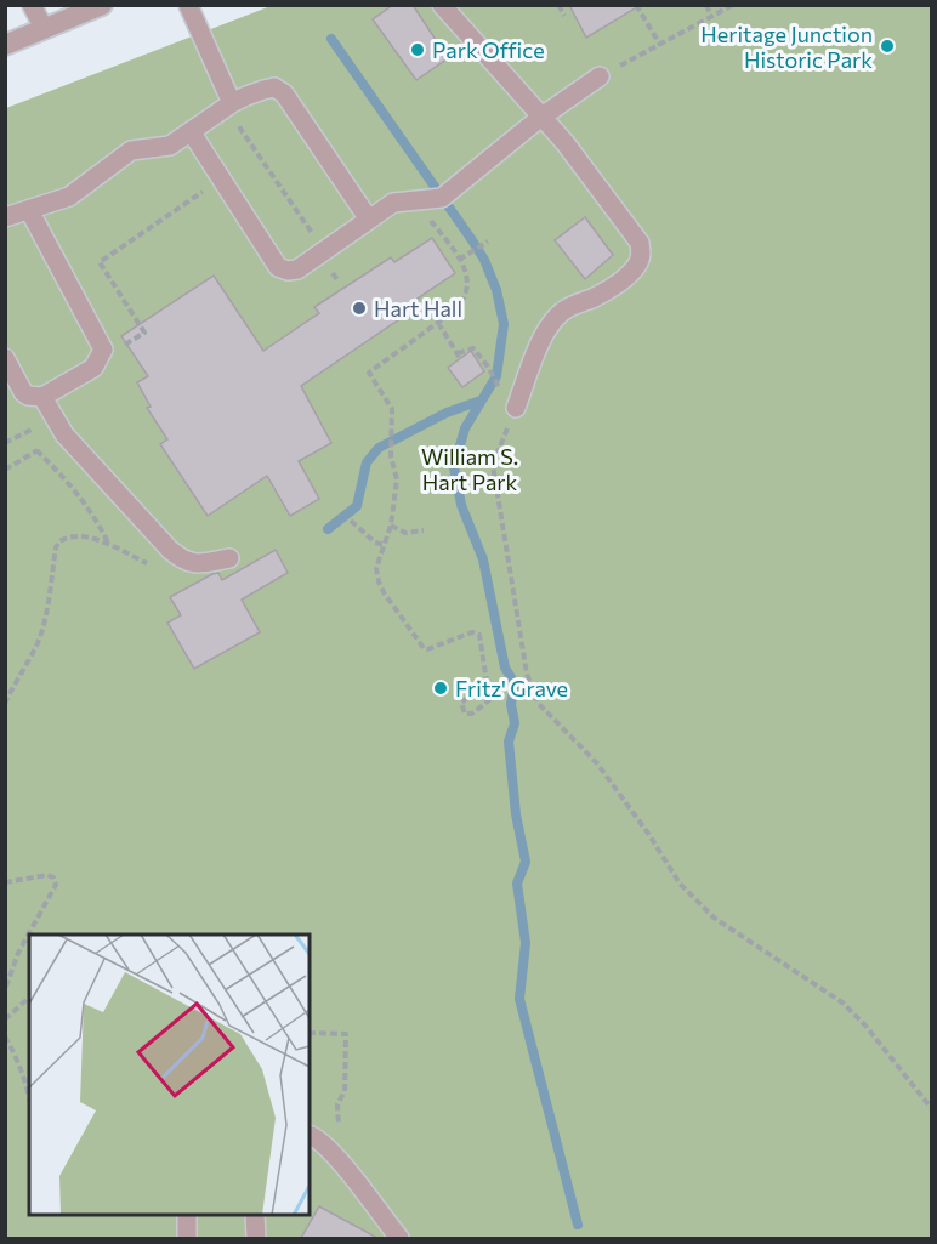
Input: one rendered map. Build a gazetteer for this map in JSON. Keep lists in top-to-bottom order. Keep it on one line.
{"parks":["William S. Hart Park"],"places":["Heritage Junction Historic Park","Park Office","Hart Hall","Fritz' Grave"]}
